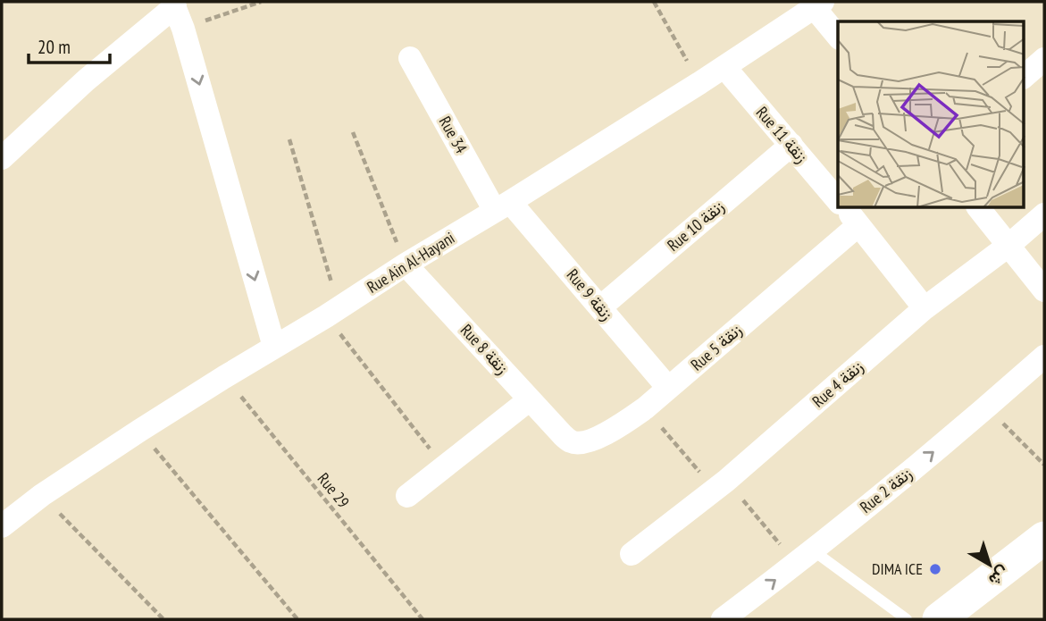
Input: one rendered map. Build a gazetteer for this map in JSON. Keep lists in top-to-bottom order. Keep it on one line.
{"streets":{"street":["Rue 34","Rue 11 زنقة","Rue 10 زنقة","Rue Ain Al-Hayani","Rue 9 زنقة","Rue 5 زنقة","Rue 8 زنقة","Rue 4 زنقة","Rue 2 زنقة"],"path":["Rue 29"]},"crossings":[["Rue 34","Rue Ain Al-Hayani"],["Rue 34","Rue 9 زنقة"],["Rue 11 زنقة","Rue 10 زنقة"],["Rue 11 زنقة","Rue Ain Al-Hayani"],["Rue 10 زنقة","Rue 9 زنقة"],["Rue Ain Al-Hayani","Rue 9 زنقة"],["Rue Ain Al-Hayani","Rue 8 زنقة"],["Rue Ain Al-Hayani","Rue 29"],["Rue 9 زنقة","Rue 5 زنقة"],["Rue 5 زنقة","Rue 8 زنقة"]],"one_way":["Rue 2 زنقة"],"places":["DIMA ICE"],"scale_bar":"20 m","north":"bottom right"}
